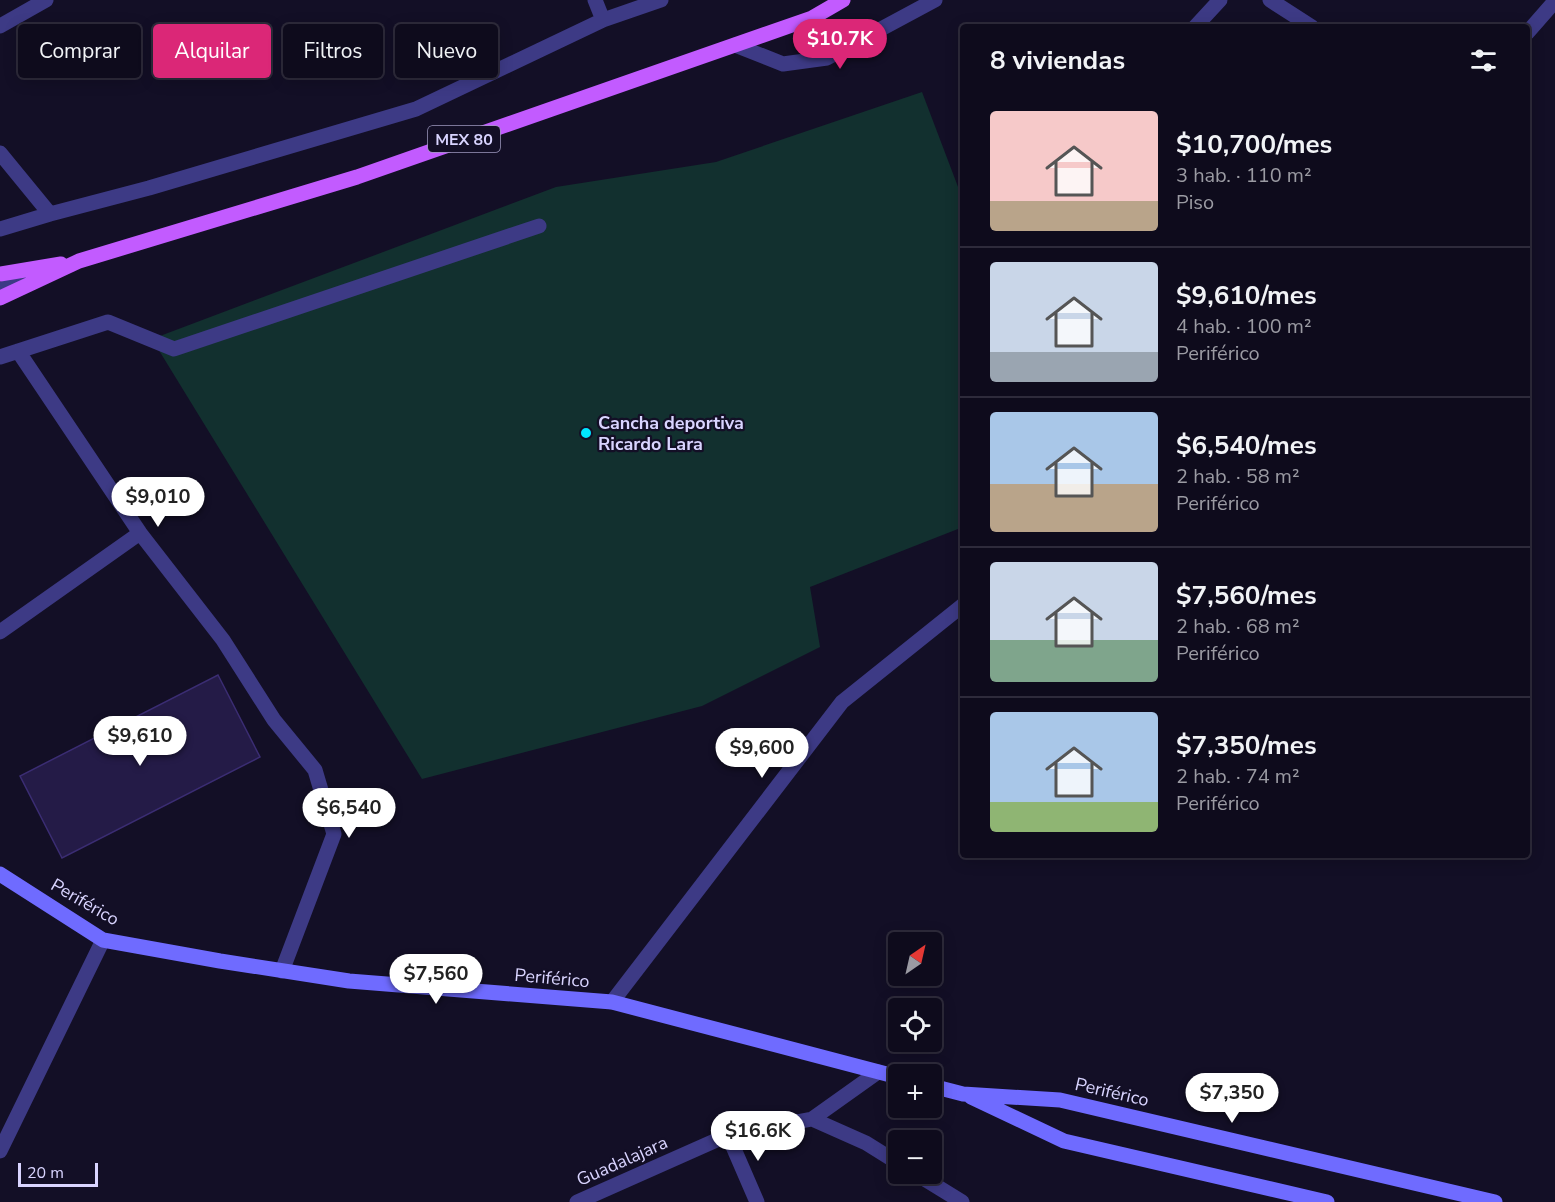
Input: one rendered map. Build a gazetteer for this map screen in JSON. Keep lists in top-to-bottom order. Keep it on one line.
{"streets":{"main road":["MEX 80"],"street":["Periférico","Guadalajara"]},"crossings":[["Periférico","Guadalajara"]],"places":["Cancha deportiva Ricardo Lara"],"scale_bar":"20 m","north":"top right","page":{"price":["$10.7K","$9,010","$9,610","$9,600","$6,540","$7,560","$7,350","$16.6K"],"chip":["Comprar","Alquilar","Filtros","Nuevo"],"heading":"8 viviendas","list":[{"name":"$10,700/mes","note":"3 hab. · 110 m² · Piso"},{"name":"$9,610/mes","note":"4 hab. · 100 m² · Periférico"},{"name":"$6,540/mes","note":"2 hab. · 58 m² · Periférico"},{"name":"$7,560/mes","note":"2 hab. · 68 m² · Periférico"},{"name":"$7,350/mes","note":"2 hab. · 74 m² · Periférico"}],"map_buttons":["+","−"],"scale":"20 m"}}
